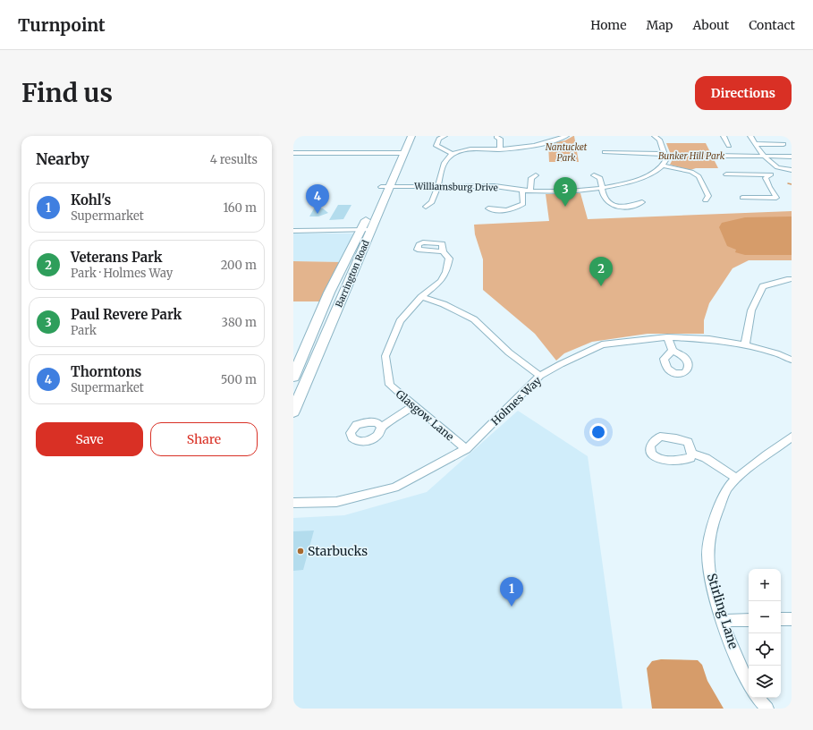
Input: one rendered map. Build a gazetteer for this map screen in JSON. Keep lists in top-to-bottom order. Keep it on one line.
{"streets":{"main road":["Barrington Road"],"street":["Williamsburg Drive","Holmes Way","Glasgow Lane","Stirling Lane"]},"crossings":[["Williamsburg Drive","Barrington Road"],["Holmes Way","Glasgow Lane"]],"parks":["Nantucket Park","Bunker Hill Park"],"places":["Starbucks"],"page":{"header":"Turnpoint","nav":["Home","Map","About","Contact"],"buttons":["Directions",["Save","Share"]],"title":"Find us","heading":["Nearby","4 results"],"pins":["3","4","2","1"],"list":[{"mark":"1","name":"Kohl's","note":"Supermarket","value":"160 m"},{"mark":"2","name":"Veterans Park","note":"Park · Holmes Way","value":"200 m"},{"mark":"3","name":"Paul Revere Park","note":"Park","value":"380 m"},{"mark":"4","name":"Thorntons","note":"Supermarket","value":"500 m"}],"map_buttons":["+","−"]}}
